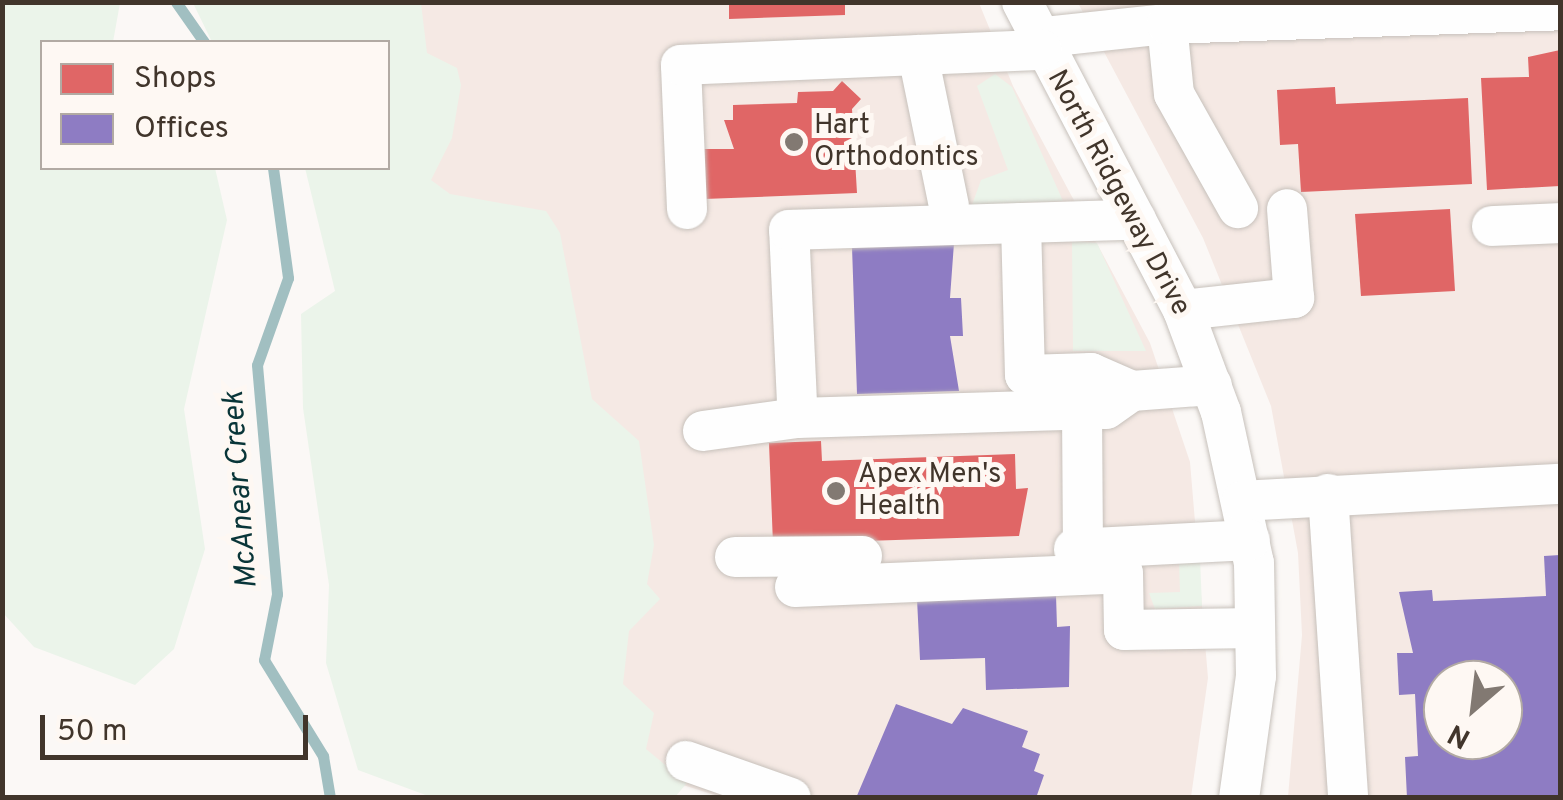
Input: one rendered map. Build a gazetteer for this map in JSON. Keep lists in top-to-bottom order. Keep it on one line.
{"streets":{"street":["North Ridgeway Drive"]},"water":["McAnear Creek"],"places":["Hart Orthodontics","Apex Men's Health"],"legend":["Shops","Offices"],"scale_bar":"50 m","north":"bottom left"}
